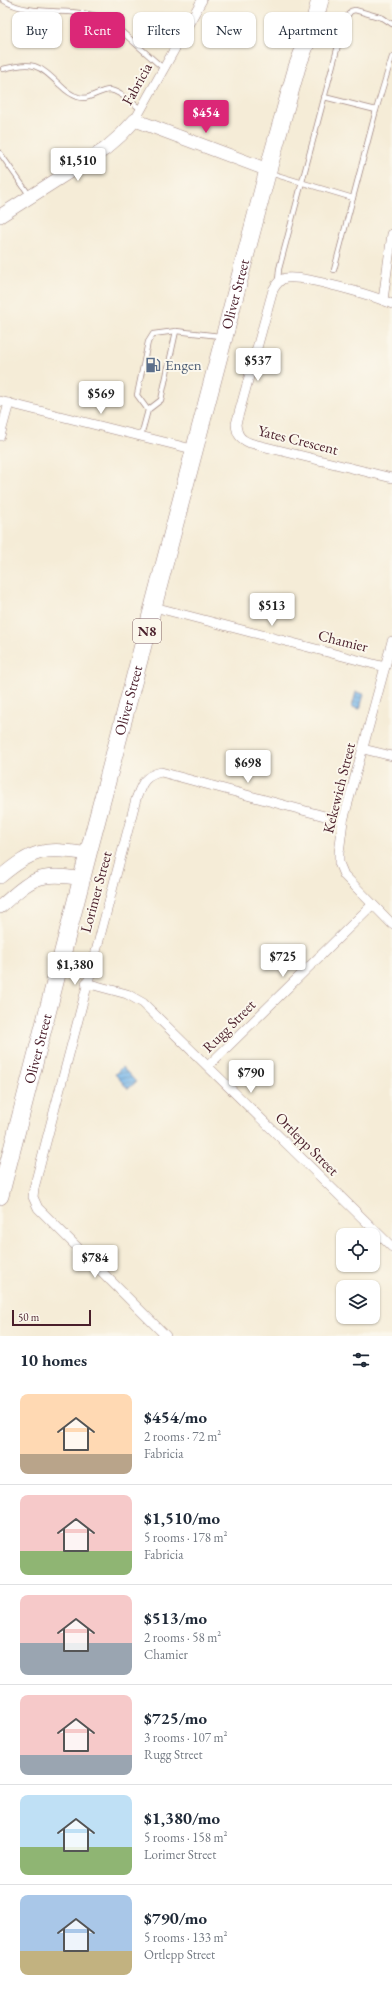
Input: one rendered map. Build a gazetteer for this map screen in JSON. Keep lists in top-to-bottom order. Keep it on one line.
{"streets":{"highway":["Oliver Street","N8"],"street":["Fabricia","Yates Crescent","Chamier","Kekewich Street","Lorimer Street","Rugg Street","Ortlepp Street"]},"crossings":[["Fabricia","Oliver Street"],["Oliver Street","Chamier"],["Chamier","Kekewich Street"],["Kekewich Street","Lorimer Street"],["Kekewich Street","Rugg Street"],["Lorimer Street","Ortlepp Street"],["Rugg Street","Ortlepp Street"]],"places":{"fuel station":["Engen"]},"scale_bar":"50 m","page":{"chip":["Buy","Rent","Filters","New","Apartment"],"price":["$454","$1,510","$537","$569","$513","$698","$725","$1,380","$790","$784"],"scale":"50 m","heading":"10 homes","list":[{"name":"$454/mo","note":"2 rooms · 72 m² · Fabricia"},{"name":"$1,510/mo","note":"5 rooms · 178 m² · Fabricia"},{"name":"$513/mo","note":"2 rooms · 58 m² · Chamier"},{"name":"$725/mo","note":"3 rooms · 107 m² · Rugg Street"},{"name":"$1,380/mo","note":"5 rooms · 158 m² · Lorimer Street"},{"name":"$790/mo","note":"5 rooms · 133 m² · Ortlepp Street"}]}}
